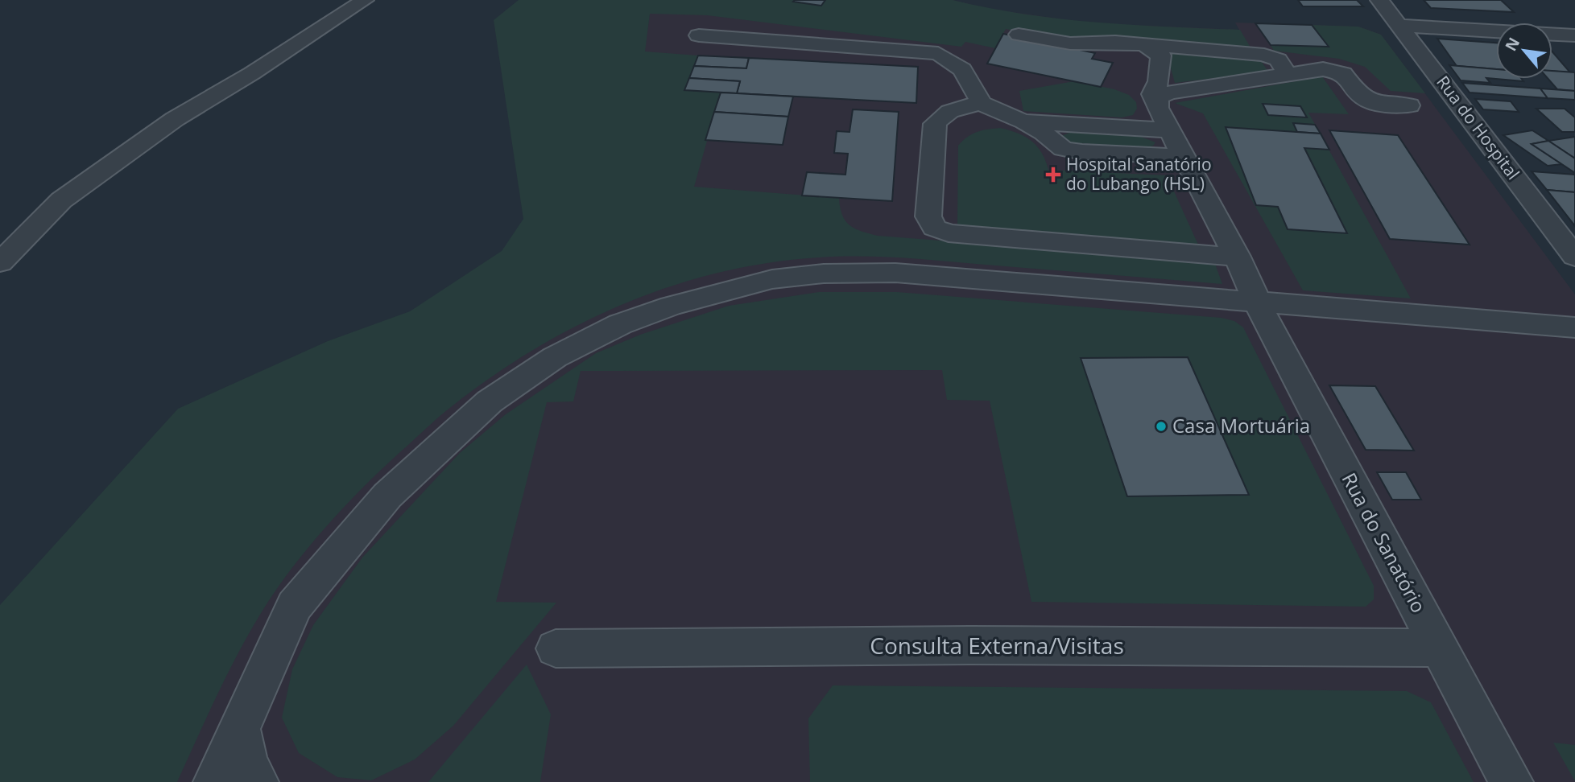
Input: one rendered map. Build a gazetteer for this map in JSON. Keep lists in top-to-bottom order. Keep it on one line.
{"streets":{"street":["Rua do Hospital","Rua do Sanatório","Consulta Externa/Visitas"]},"crossings":[["Rua do Sanatório","Consulta Externa/Visitas"]],"places":{"health":["Hospital Sanatório do Lubango (HSL)"],"other":["Casa Mortuária"]},"north":"top left"}
